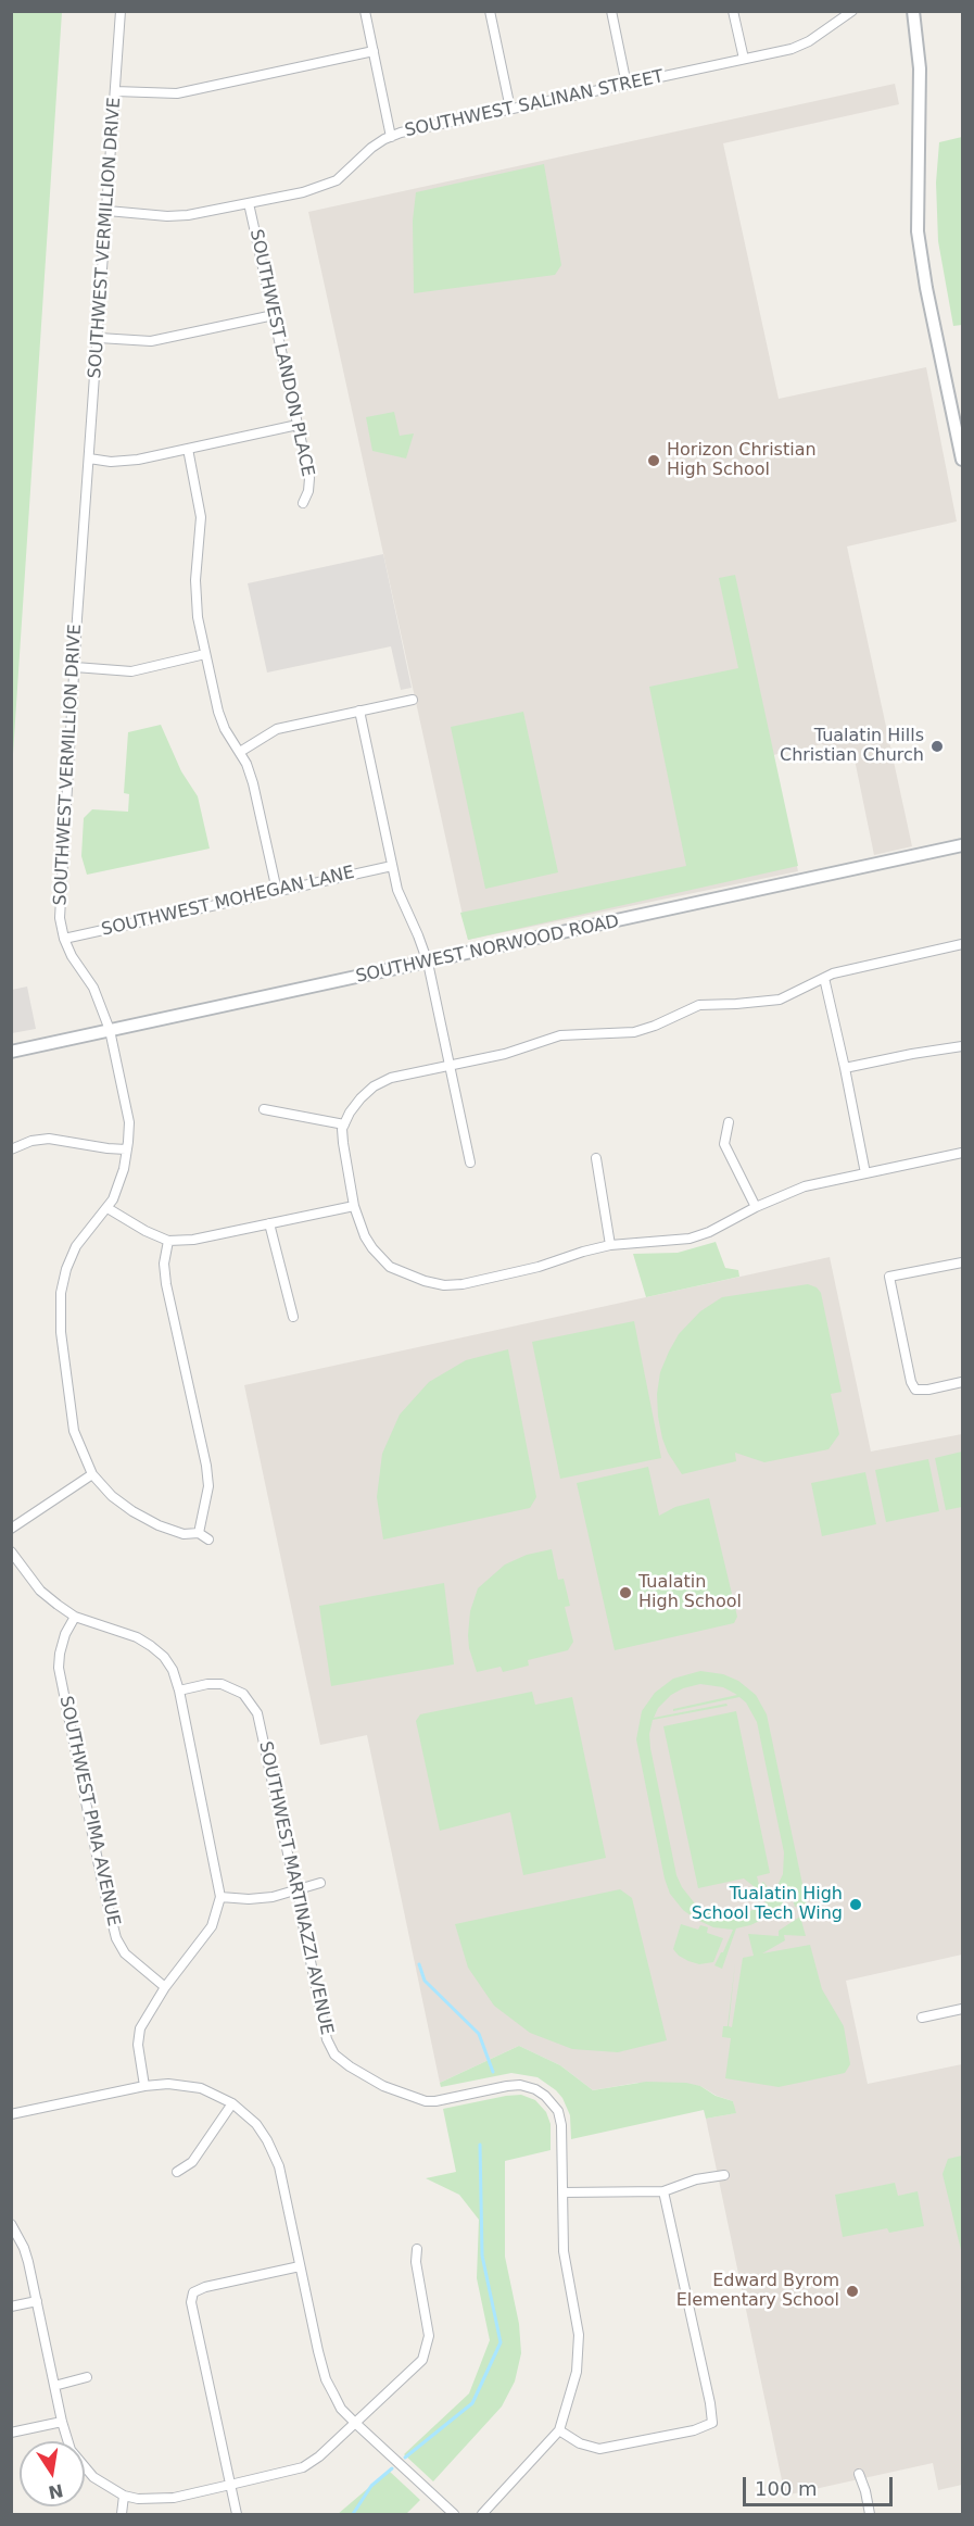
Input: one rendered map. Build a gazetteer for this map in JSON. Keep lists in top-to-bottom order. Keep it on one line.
{"streets":{"street":["SOUTHWEST SALINAN STREET","SOUTHWEST VERMILLION DRIVE","SOUTHWEST LANDON PLACE","SOUTHWEST MOHEGAN LANE","SOUTHWEST NORWOOD ROAD","SOUTHWEST PIMA AVENUE","SOUTHWEST MARTINAZZI AVENUE"]},"crossings":[["SOUTHWEST SALINAN STREET","SOUTHWEST VERMILLION DRIVE"],["SOUTHWEST SALINAN STREET","SOUTHWEST LANDON PLACE"],["SOUTHWEST VERMILLION DRIVE","SOUTHWEST MOHEGAN LANE"],["SOUTHWEST VERMILLION DRIVE","SOUTHWEST NORWOOD ROAD"]],"places":["Horizon Christian High School","Tualatin Hills Christian Church","Tualatin High School","Tualatin High School Tech Wing","Edward Byrom Elementary School"],"scale_bar":"100 m","north":"bottom"}
